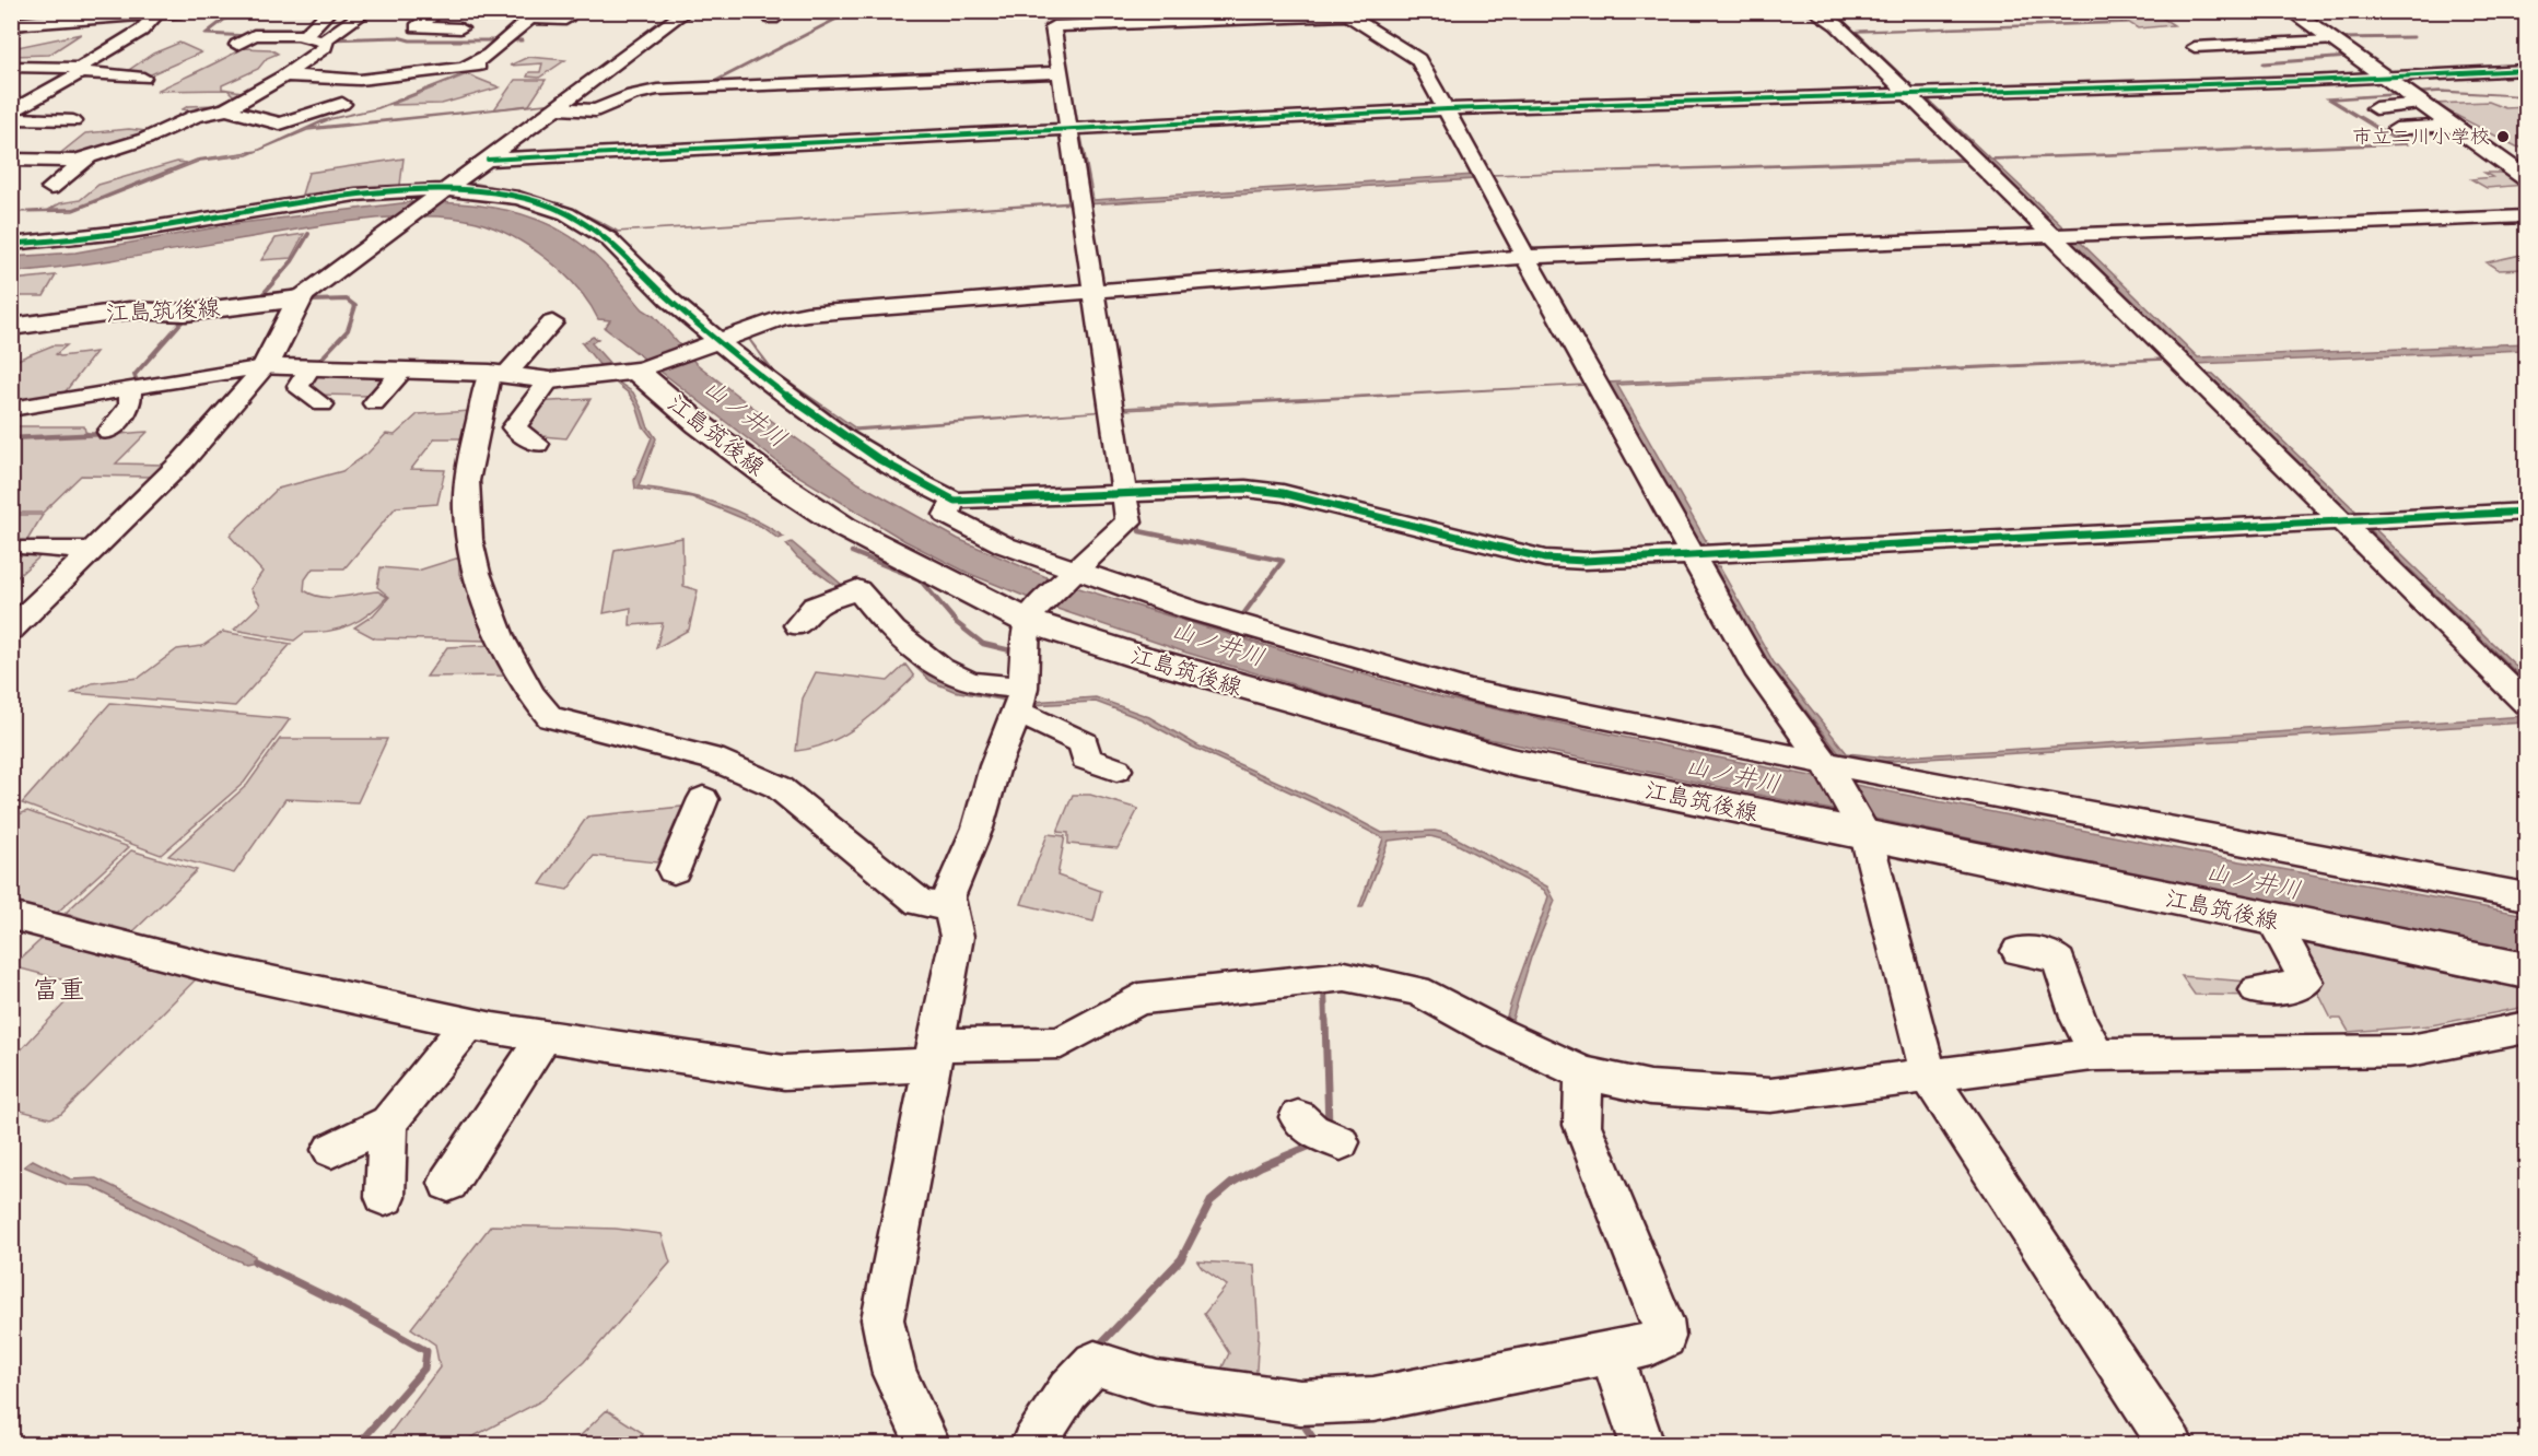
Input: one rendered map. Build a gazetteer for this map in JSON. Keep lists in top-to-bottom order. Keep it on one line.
{"streets":{"main road":["江島筑後線"]},"districts":["富重"],"water":["山ノ井川"],"places":["市立二川小学校"]}
